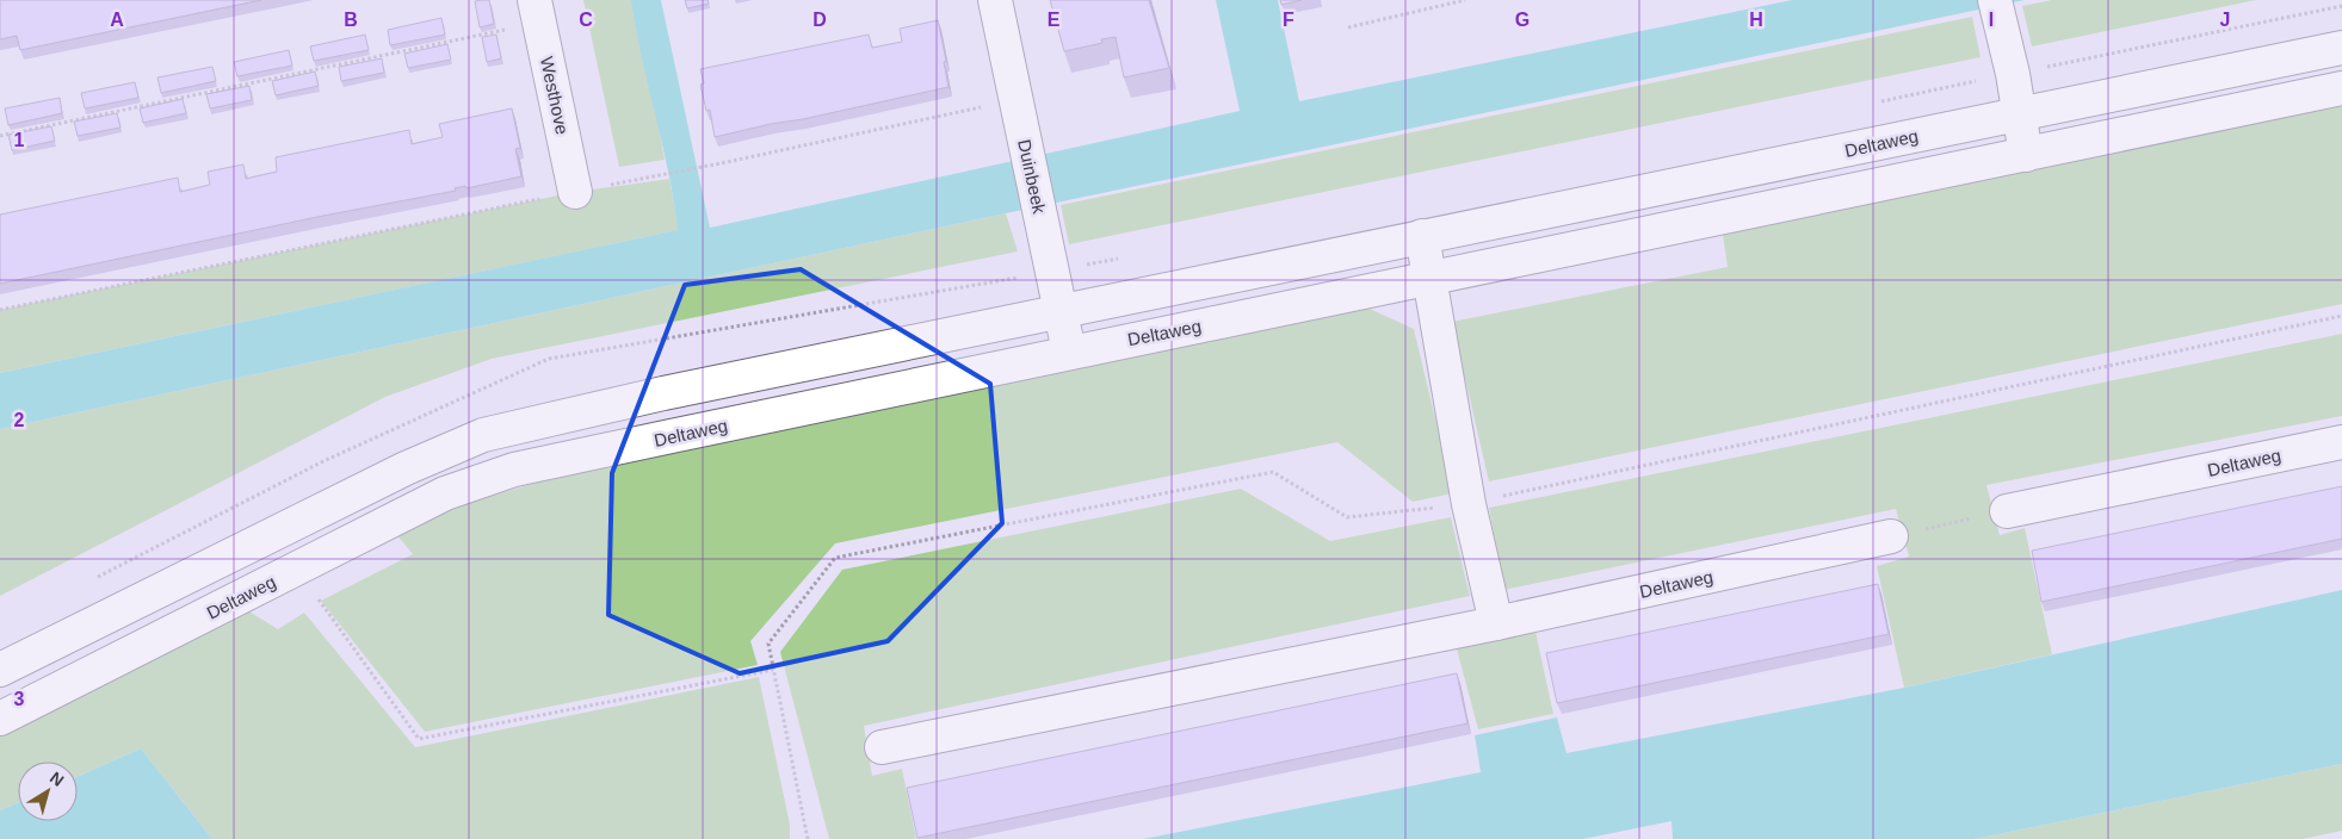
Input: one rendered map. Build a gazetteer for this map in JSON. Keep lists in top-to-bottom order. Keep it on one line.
{"streets":{"street":["Westhove","Deltaweg","Duinbeek"]},"crossings":[["Deltaweg","Duinbeek"]],"north":"top right","grid":{"columns":["A","B","C","D","E","F","G","H","I","J"],"rows":["1","2","3"]}}
